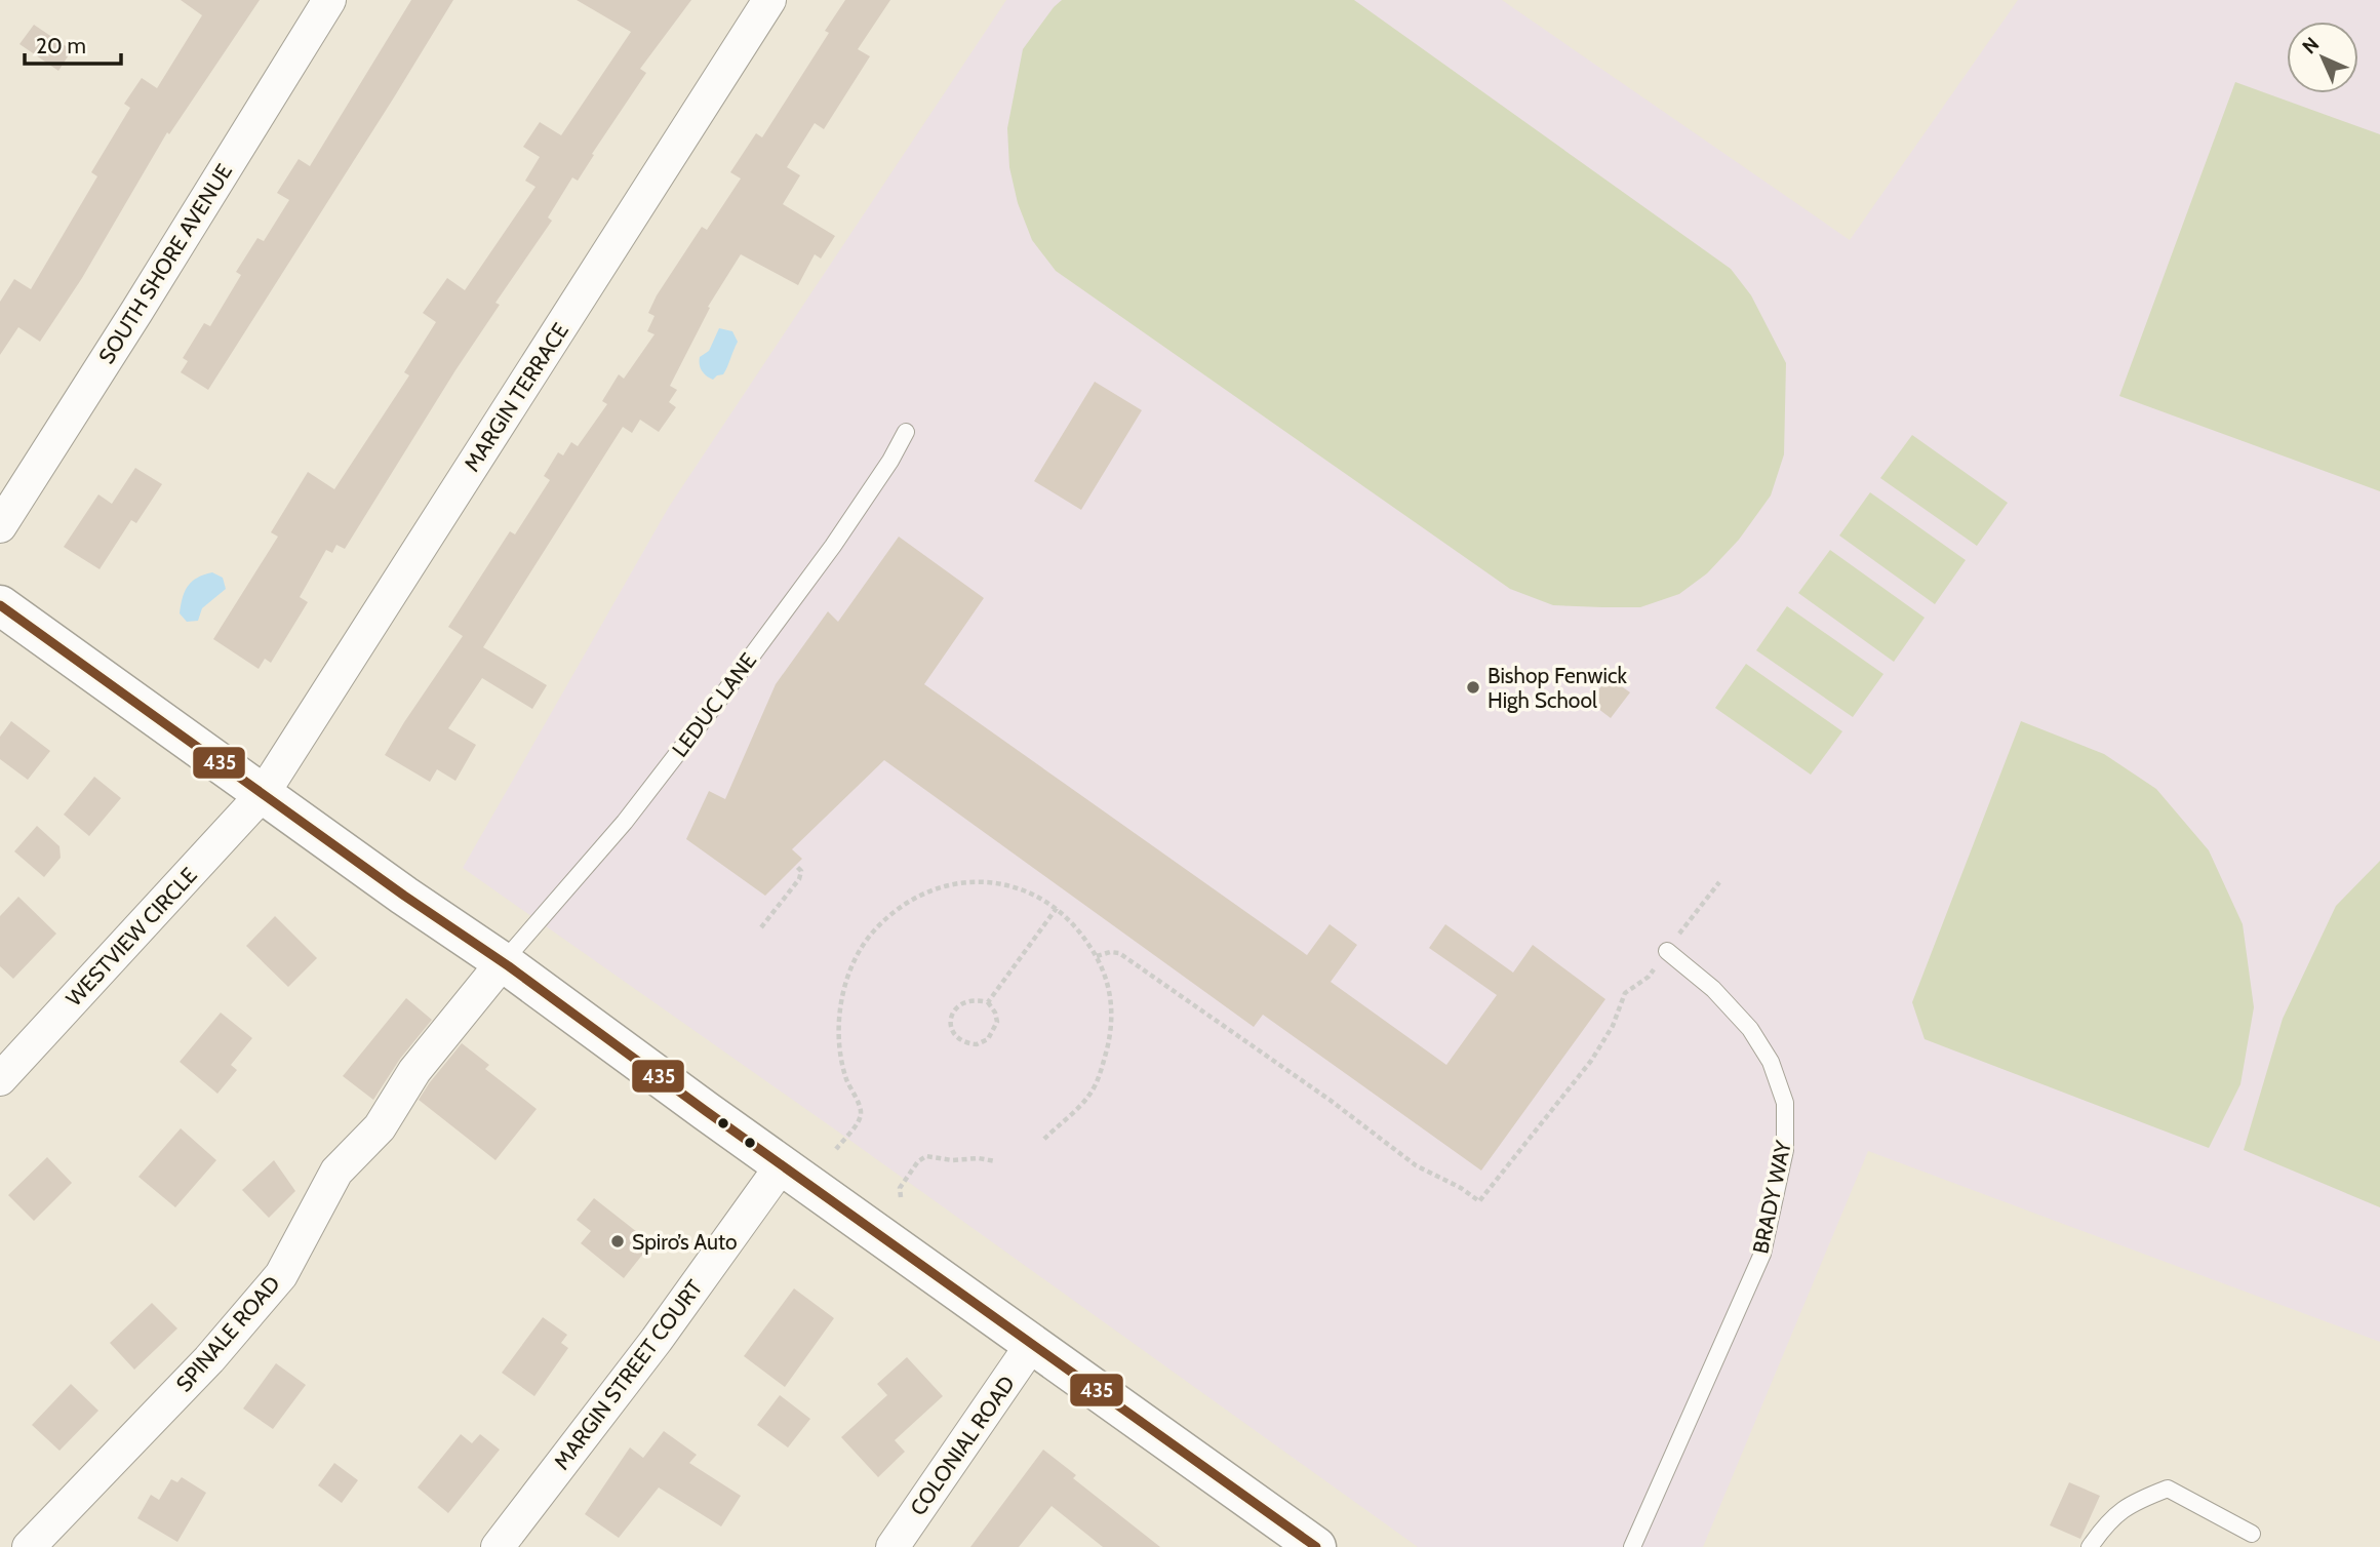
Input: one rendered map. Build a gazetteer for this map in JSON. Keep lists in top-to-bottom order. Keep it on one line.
{"streets":{"street":["SOUTH SHORE AVENUE","MARGIN TERRACE","WESTVIEW CIRCLE","SPINALE ROAD","MARGIN STREET COURT","COLONIAL ROAD"],"lane":["LEDUC LANE","BRADY WAY"]},"crossings":[["MARGIN TERRACE","WESTVIEW CIRCLE"],["LEDUC LANE","SPINALE ROAD"]],"places":["Bishop Fenwick High School","Spiro’s Auto"],"lines":["transit line 435"],"scale_bar":"20 m","north":"top left"}
